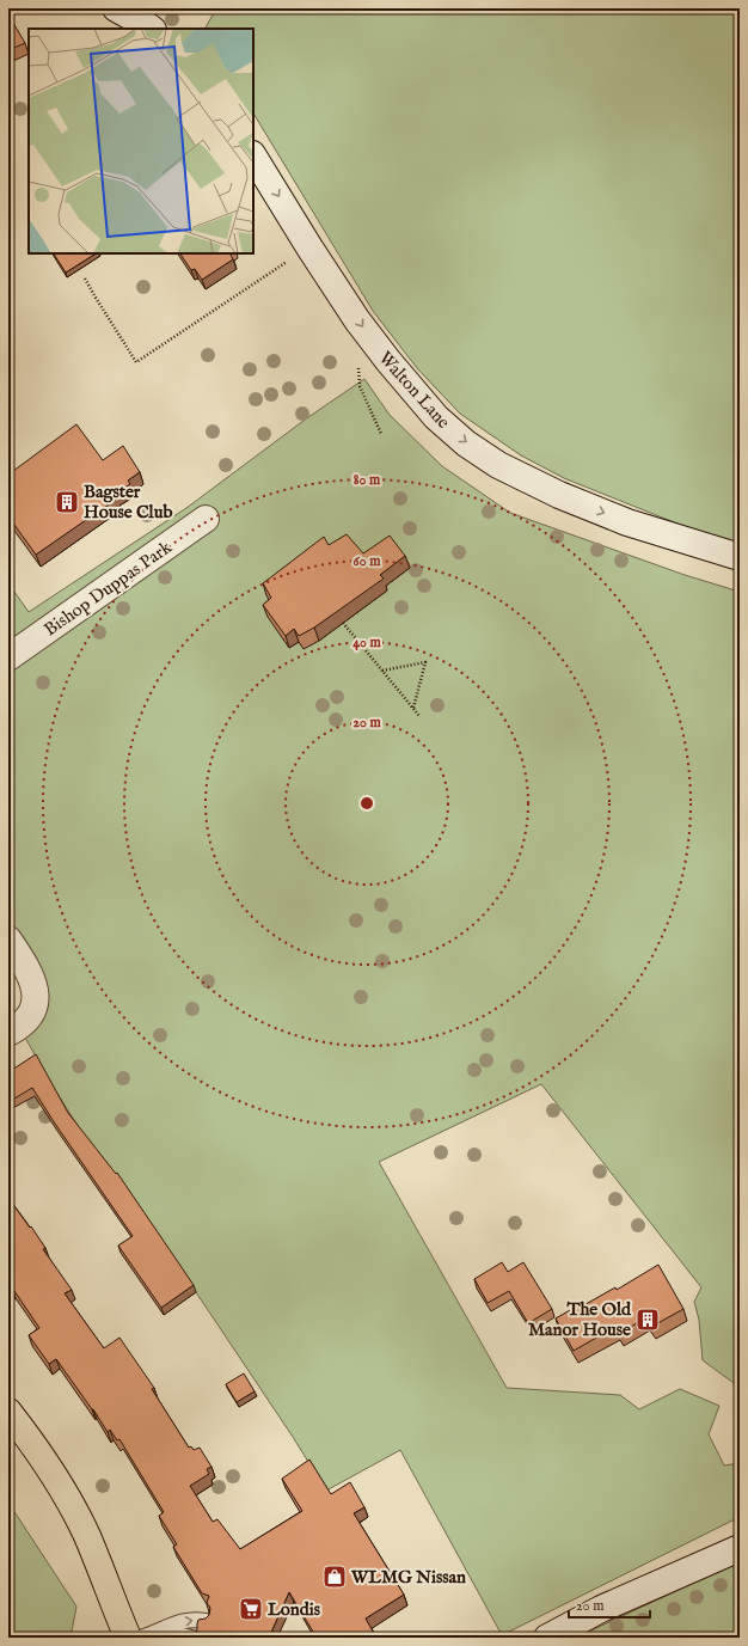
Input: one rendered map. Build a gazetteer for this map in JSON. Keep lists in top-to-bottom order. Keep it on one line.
{"streets":{"main road":["Walton Lane","Bishop Duppas Park"]},"one_way":["Walton Lane"],"places":{"building":["Bagster House Club","The Old Manor House"],"shop":["WLMG Nissan"],"supermarket":["Londis"]},"scale_bar":"20 m","rings":["80 m","60 m","40 m","20 m"]}
